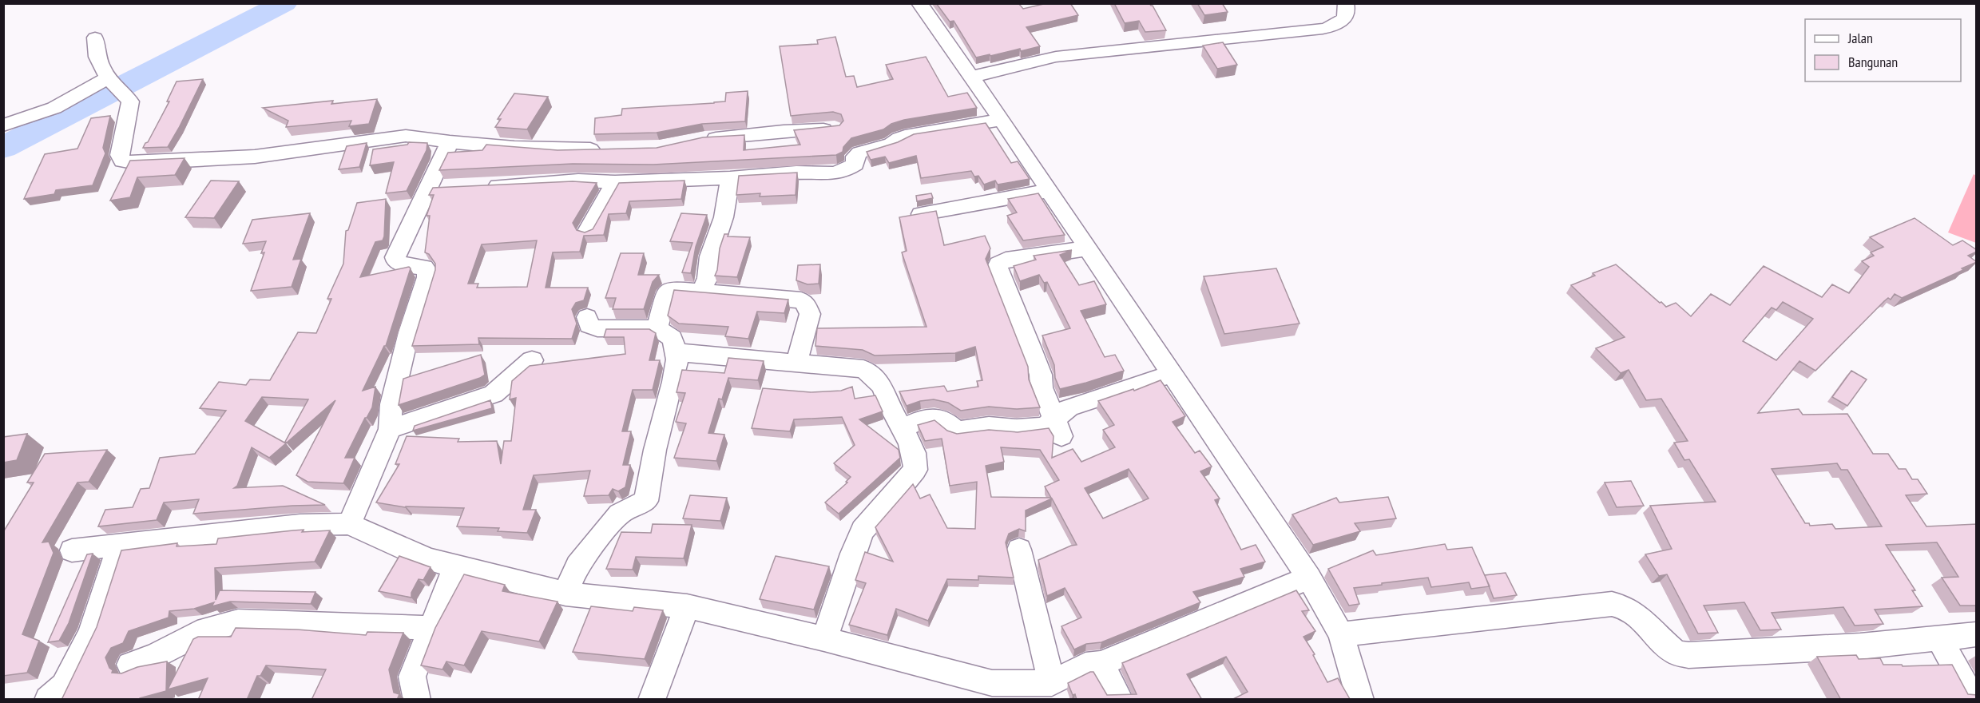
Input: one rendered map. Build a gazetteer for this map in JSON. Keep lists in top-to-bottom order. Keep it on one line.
{"legend":["Jalan","Bangunan"]}
